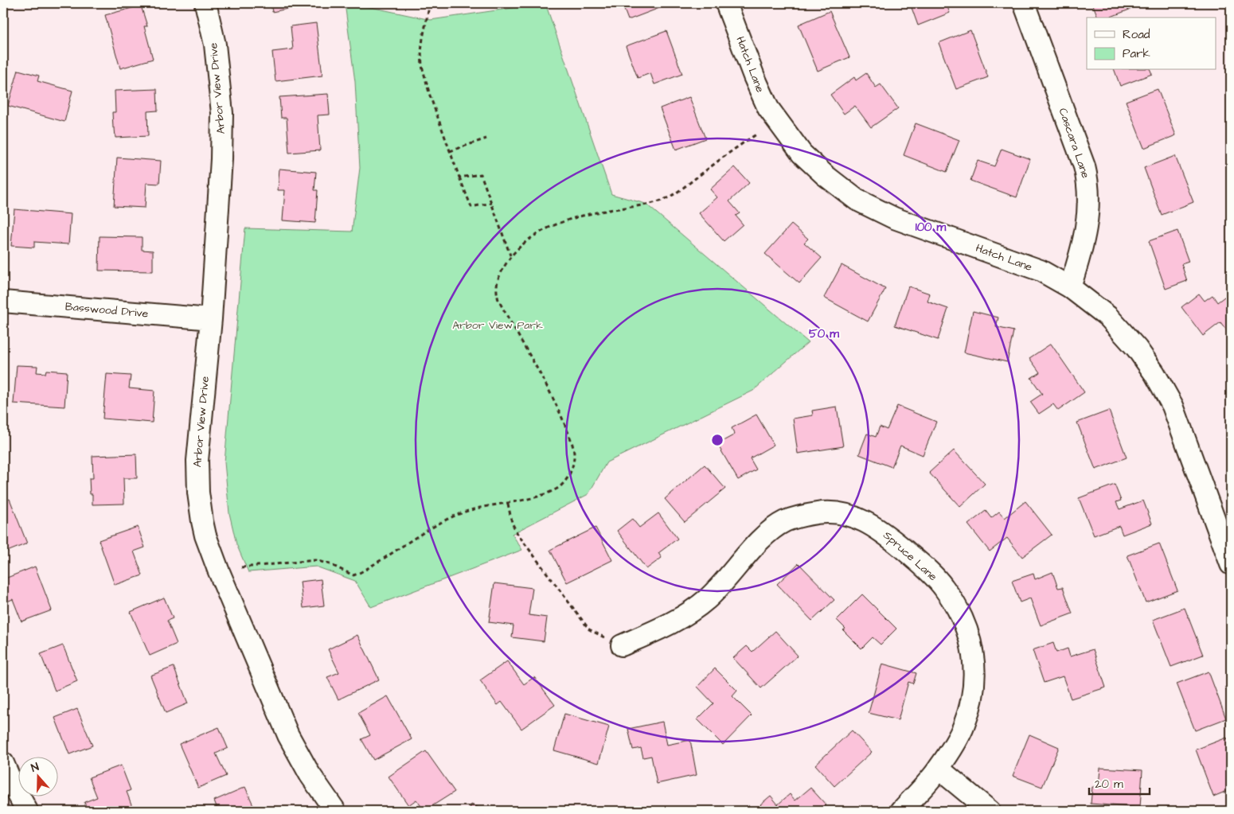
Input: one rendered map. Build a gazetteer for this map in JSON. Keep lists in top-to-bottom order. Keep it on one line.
{"streets":{"street":["Hatch Lane","Arbor View Drive","Cascara Lane","Basswood Drive","Spruce Lane"]},"crossings":[["Hatch Lane","Cascara Lane"],["Arbor View Drive","Basswood Drive"]],"parks":["Arbor View Park"],"legend":["Road","Park"],"scale_bar":"20 m","north":"top","rings":["100 m","50 m"]}
